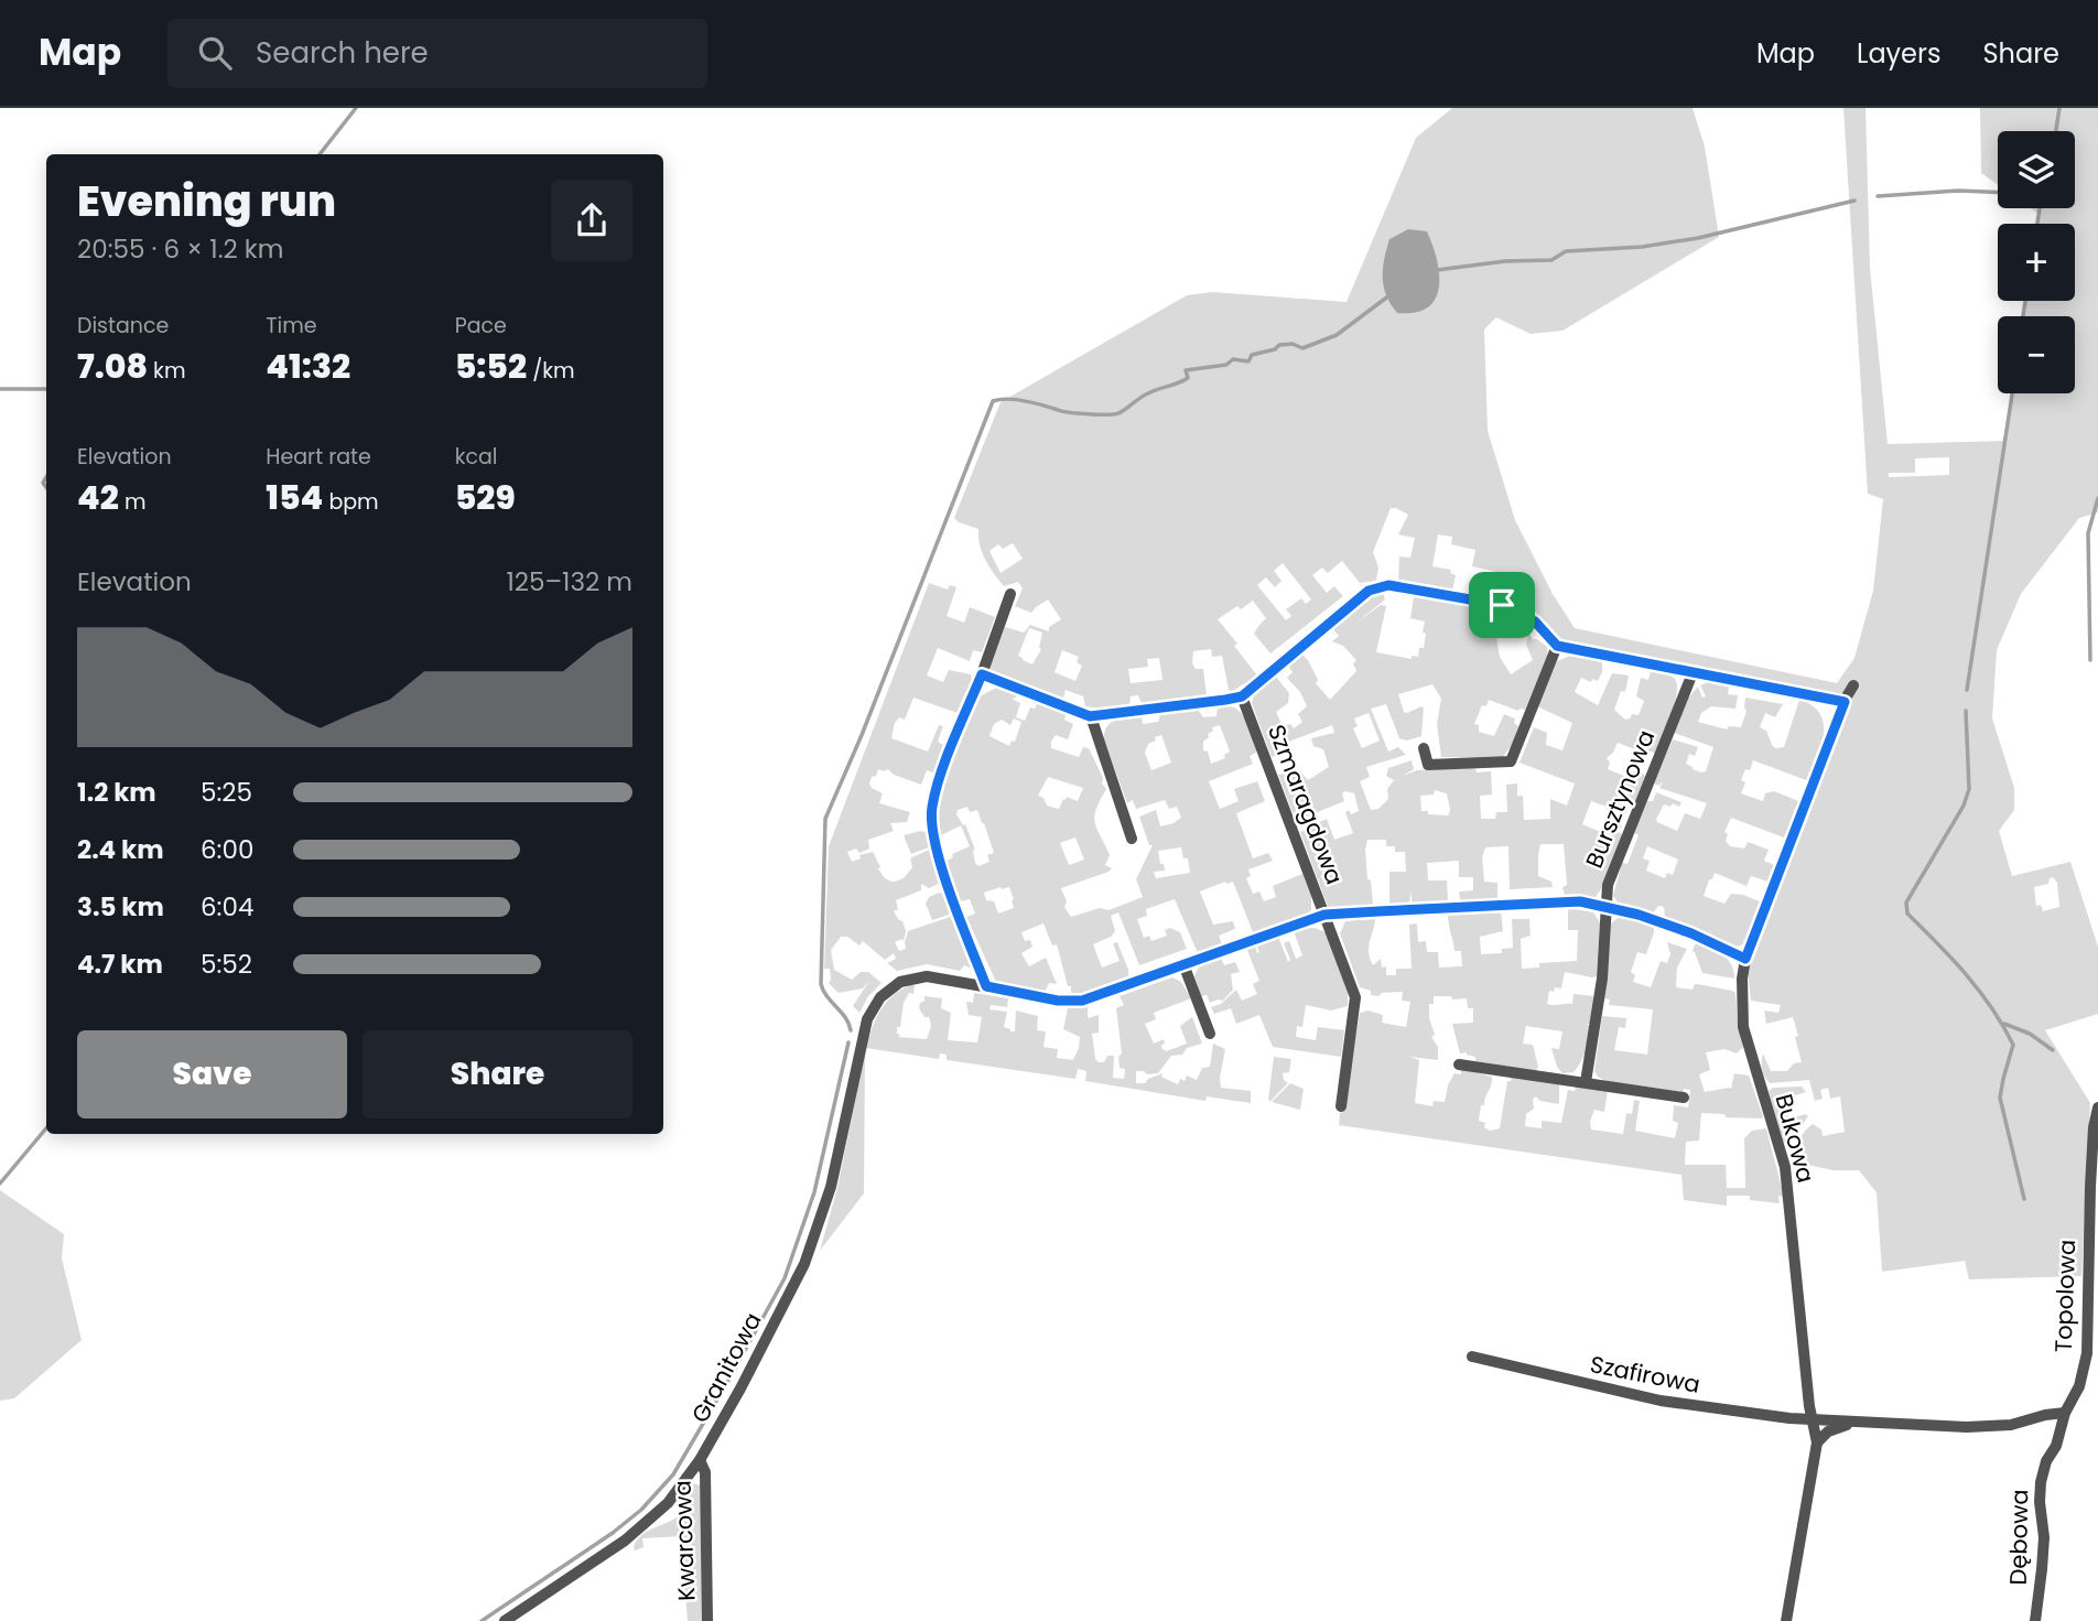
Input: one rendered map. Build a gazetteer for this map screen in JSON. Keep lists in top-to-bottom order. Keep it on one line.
{"streets":{"street":["Bursztynowa","Szmaragdowa","Bukowa","Topolowa","Granitowa","Szafirowa","Dębowa","Kwarcowa"]},"crossings":[["Bursztynowa","Granitowa"],["Szmaragdowa","Granitowa"],["Bukowa","Granitowa"],["Bukowa","Szafirowa"],["Topolowa","Dębowa"],["Granitowa","Kwarcowa"]],"page":{"header":"Map","search":"Search here","nav":["Map","Layers","Share"],"map_buttons":["+","−"],"heading":["Evening run","20:55 · 6 × 1.2 km"],"stats":[["Distance","7.08 km"],["Time","41:32"],["Pace","5:52 /km"],["Elevation","42 m"],["Heart rate","154 bpm"],["kcal","529"]],"chart":["Elevation","125–132 m"],"list":[{"name":"1.2 km","note":"5:25"},{"name":"2.4 km","note":"6:00"},{"name":"3.5 km","note":"6:04"},{"name":"4.7 km","note":"5:52"}],"buttons":["Save","Share"]}}
